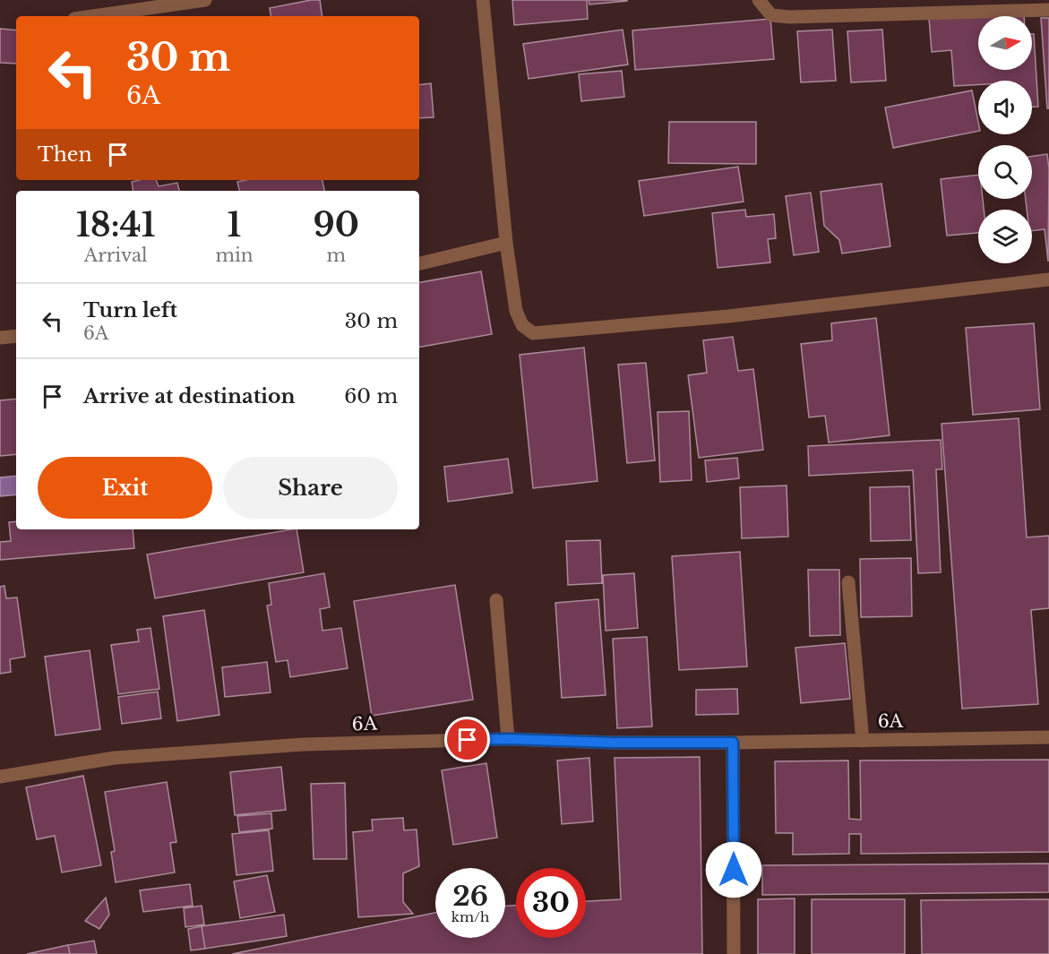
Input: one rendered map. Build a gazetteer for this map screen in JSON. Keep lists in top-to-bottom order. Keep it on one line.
{"streets":{"street":["6A"]},"north":"right","page":{"turn":["30 m","6A"],"then":"Then","eta":["18:41","Arrival","1","min","90","m"],"list":[{"name":"Turn left","note":"6A","value":"30 m"},{"name":"Arrive at destination","value":"60 m"}],"buttons":["Exit","Share"],"speed":"26 km/h","limit":"30"}}
